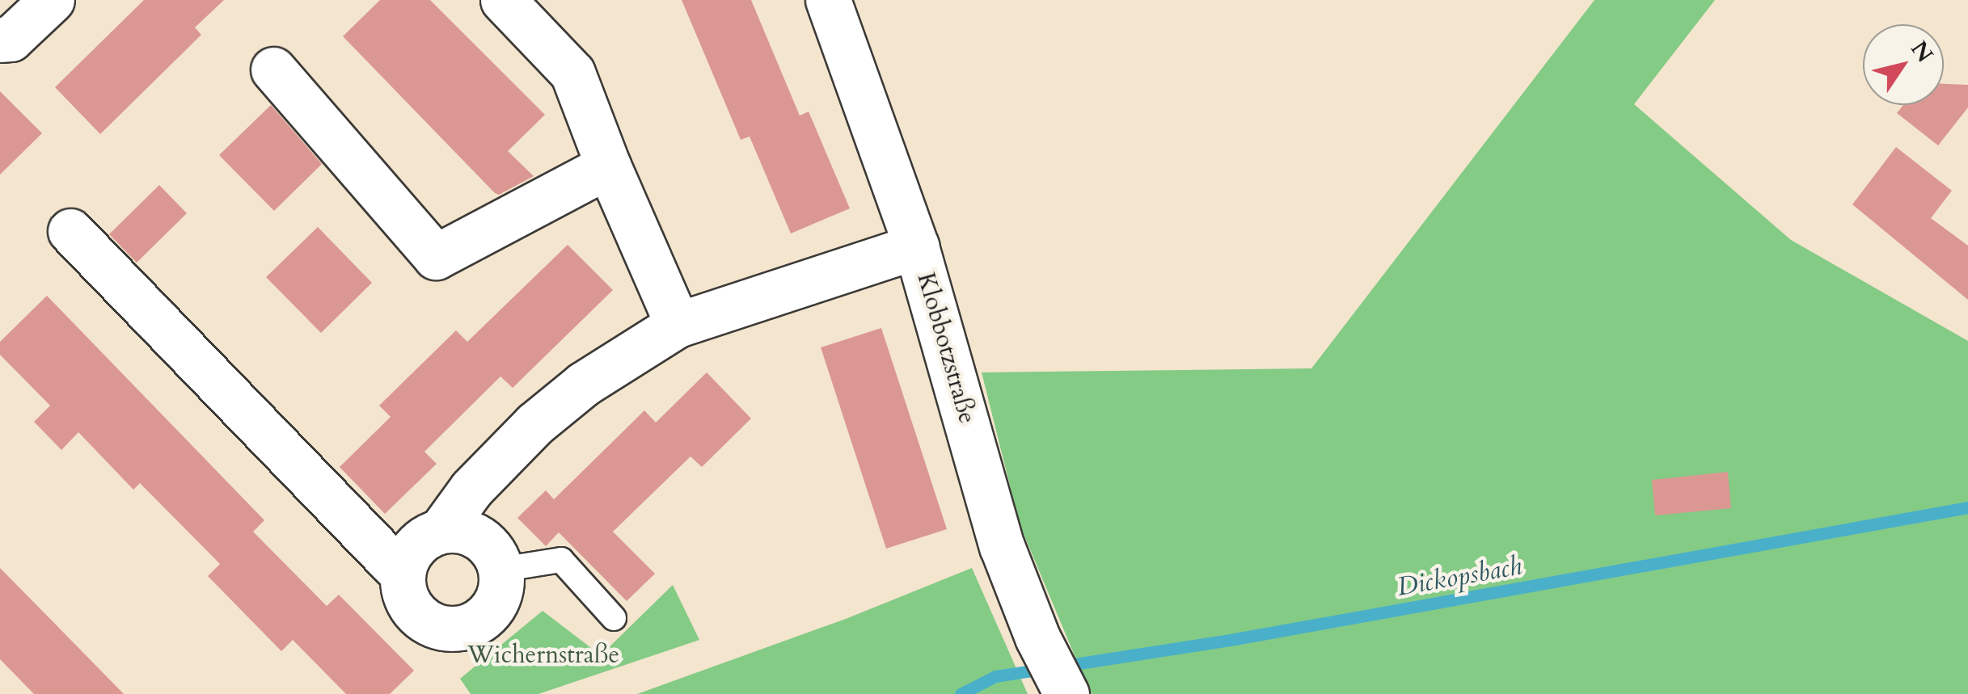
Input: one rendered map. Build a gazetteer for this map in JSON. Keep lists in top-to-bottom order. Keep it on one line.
{"streets":{"street":["Klobbotzstraße"]},"water":["Dickopsbach"],"parks":["Wichernstraße"],"north":"top right"}
